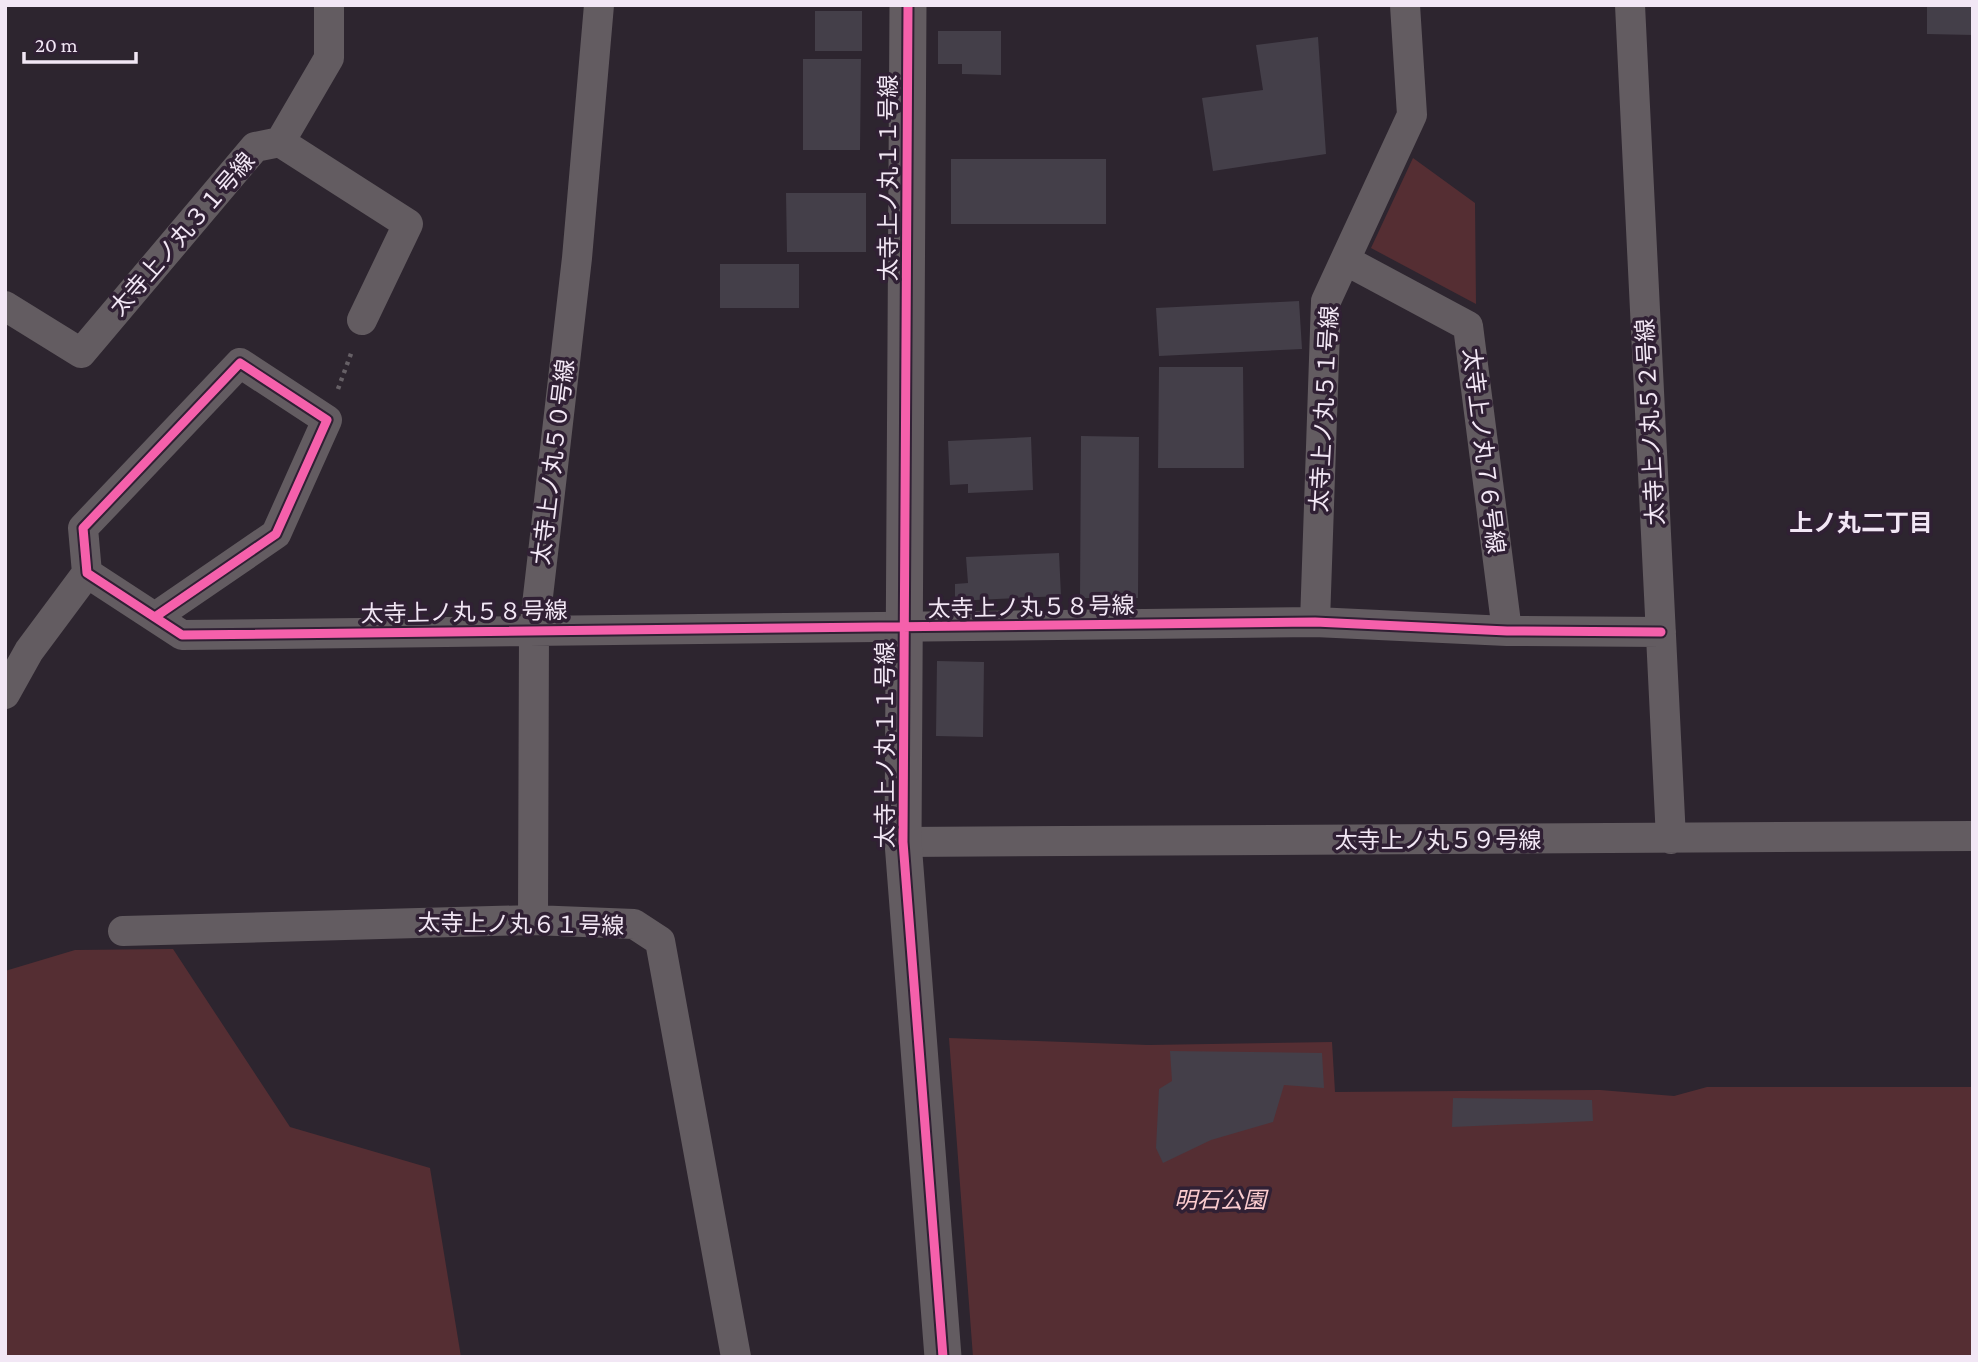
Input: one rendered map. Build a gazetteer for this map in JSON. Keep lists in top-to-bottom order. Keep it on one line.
{"streets":{"street":["太寺上ノ丸１１号線","太寺上ノ丸３１号線","太寺上ノ丸５１号線","太寺上ノ丸５２号線","太寺上ノ丸７６号線","太寺上ノ丸５０号線","太寺上ノ丸５８号線","太寺上ノ丸５９号線","太寺上ノ丸６１号線"]},"crossings":[["太寺上ノ丸１１号線","太寺上ノ丸５８号線"],["太寺上ノ丸１１号線","太寺上ノ丸５９号線"],["太寺上ノ丸５１号線","太寺上ノ丸７６号線"],["太寺上ノ丸５１号線","太寺上ノ丸５８号線"],["太寺上ノ丸５２号線","太寺上ノ丸５８号線"],["太寺上ノ丸５２号線","太寺上ノ丸５９号線"],["太寺上ノ丸７６号線","太寺上ノ丸５８号線"],["太寺上ノ丸５０号線","太寺上ノ丸５８号線"],["太寺上ノ丸５０号線","太寺上ノ丸６１号線"]],"districts":["上ノ丸二丁目"],"parks":["明石公園"],"scale_bar":"20 m"}
